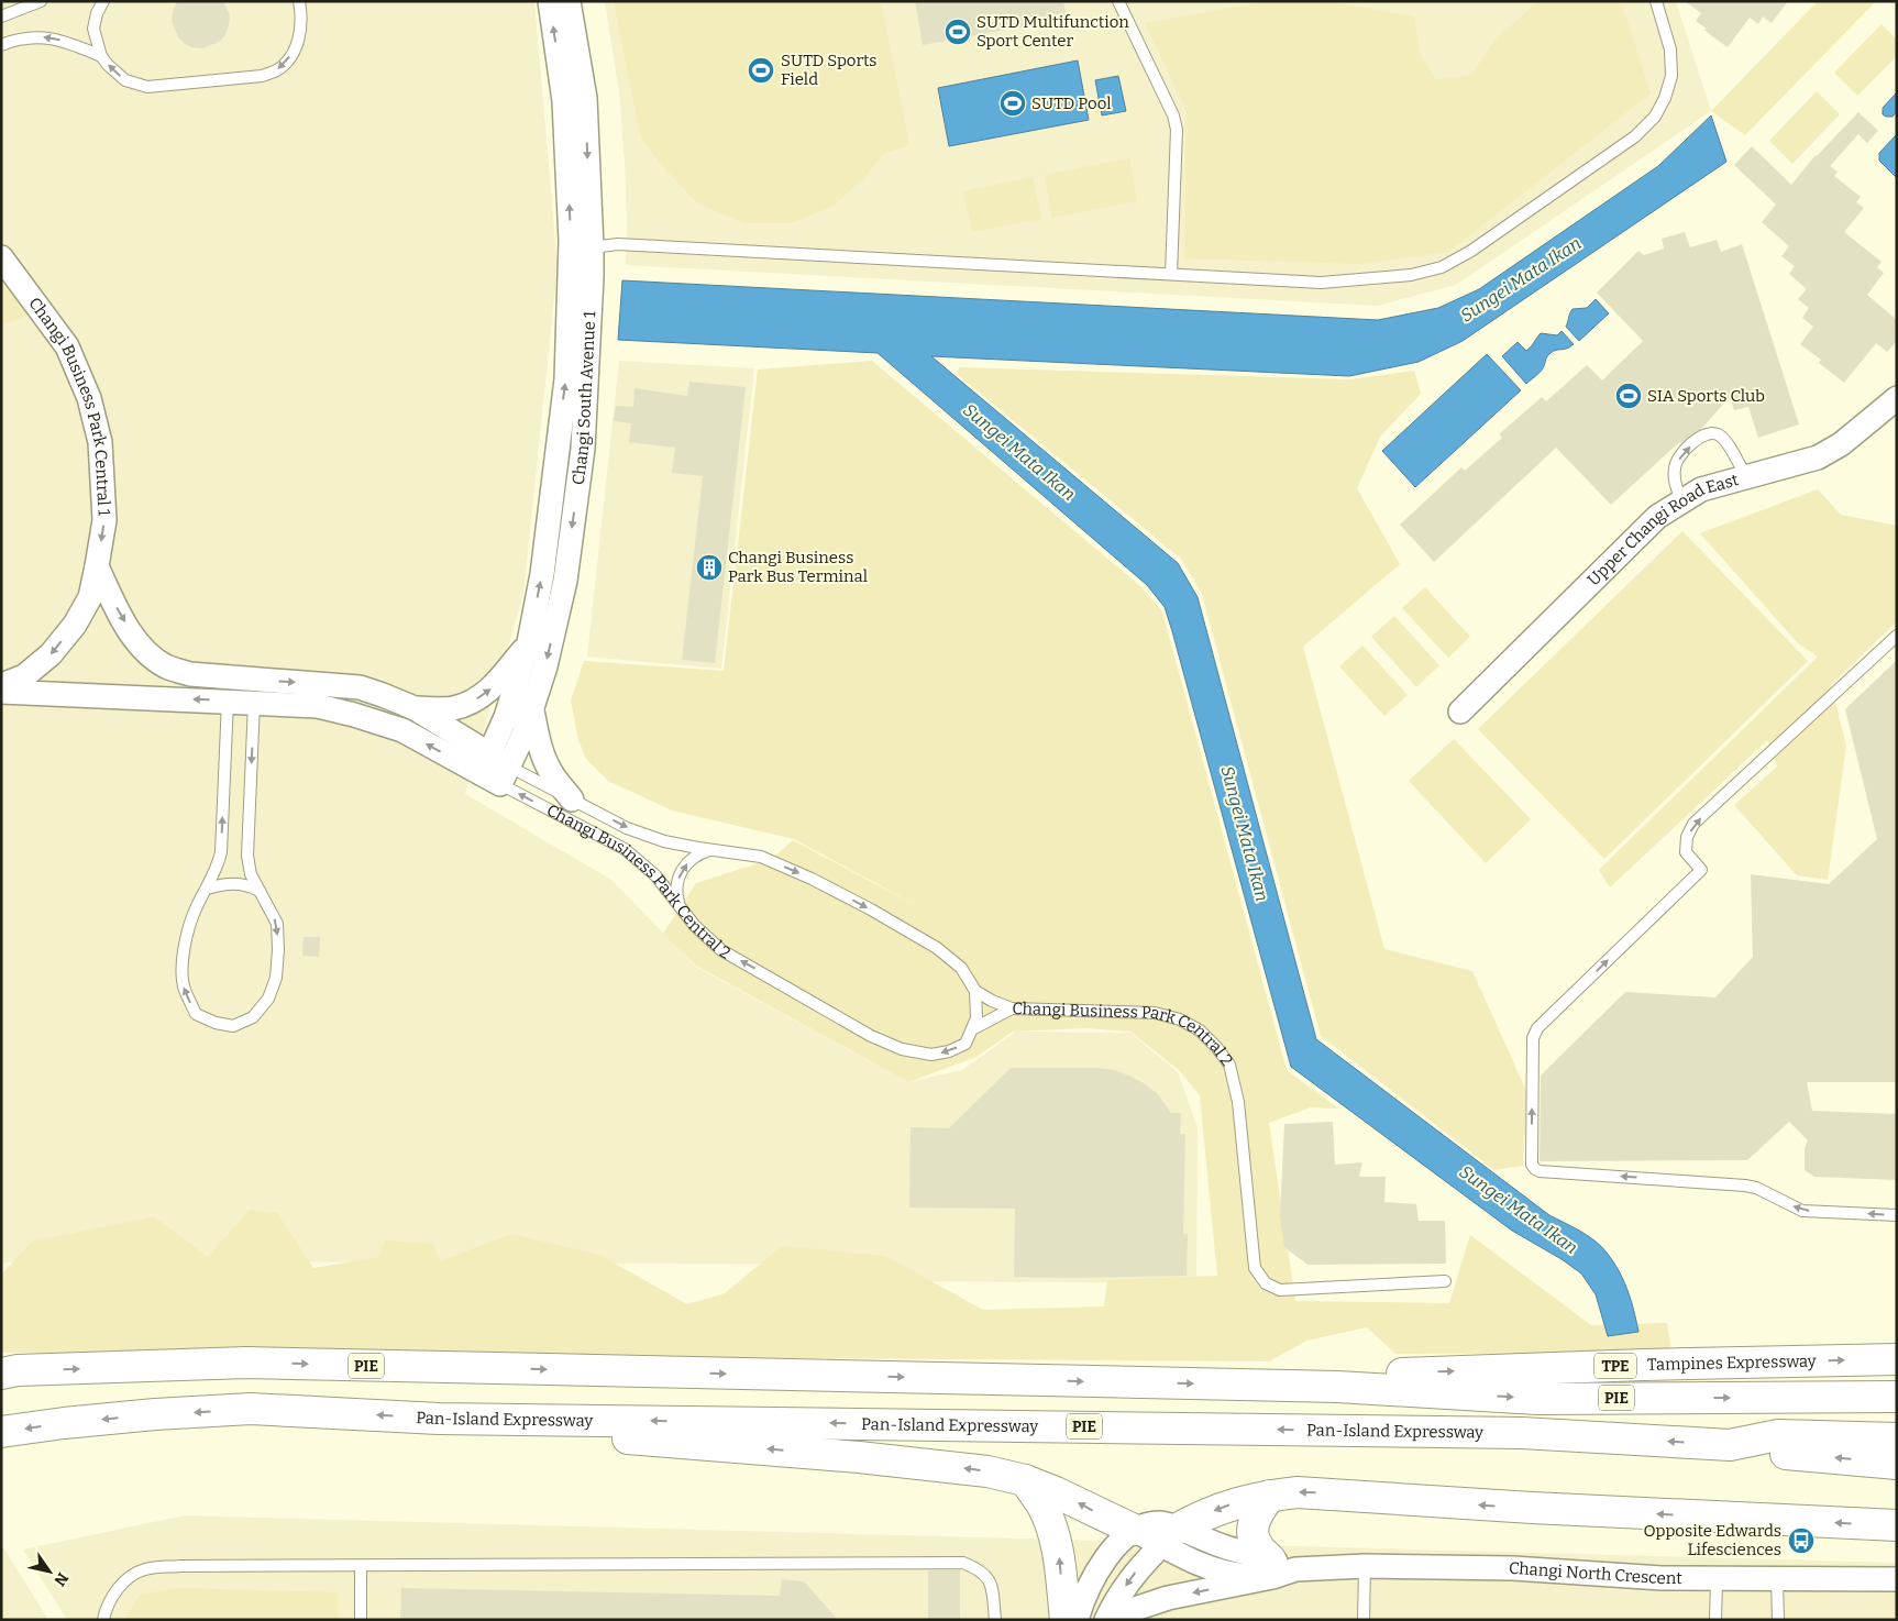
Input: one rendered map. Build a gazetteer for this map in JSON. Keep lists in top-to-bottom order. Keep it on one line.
{"streets":{"highway":["Tampines Expressway","PIE","TPE","Pan-Island Expressway"],"street":["Changi South Avenue 1","Changi Business Park Central 1","Upper Changi Road East","Changi Business Park Central 2","Changi North Crescent"]},"crossings":[["Changi South Avenue 1","Changi Business Park Central 2"],["Changi Business Park Central 1","Changi Business Park Central 2"],["Tampines Expressway","PIE"]],"one_way":["Changi Business Park Central 1"],"water":["Sungei Mata Ikan"],"places":{"sports":["SUTD Multifunction Sport Center","SUTD Sports Field","SUTD Pool","SIA Sports Club"],"building":["Changi Business Park Bus Terminal"],"bus stop":["Opposite Edwards Lifesciences"]},"north":"bottom right"}
